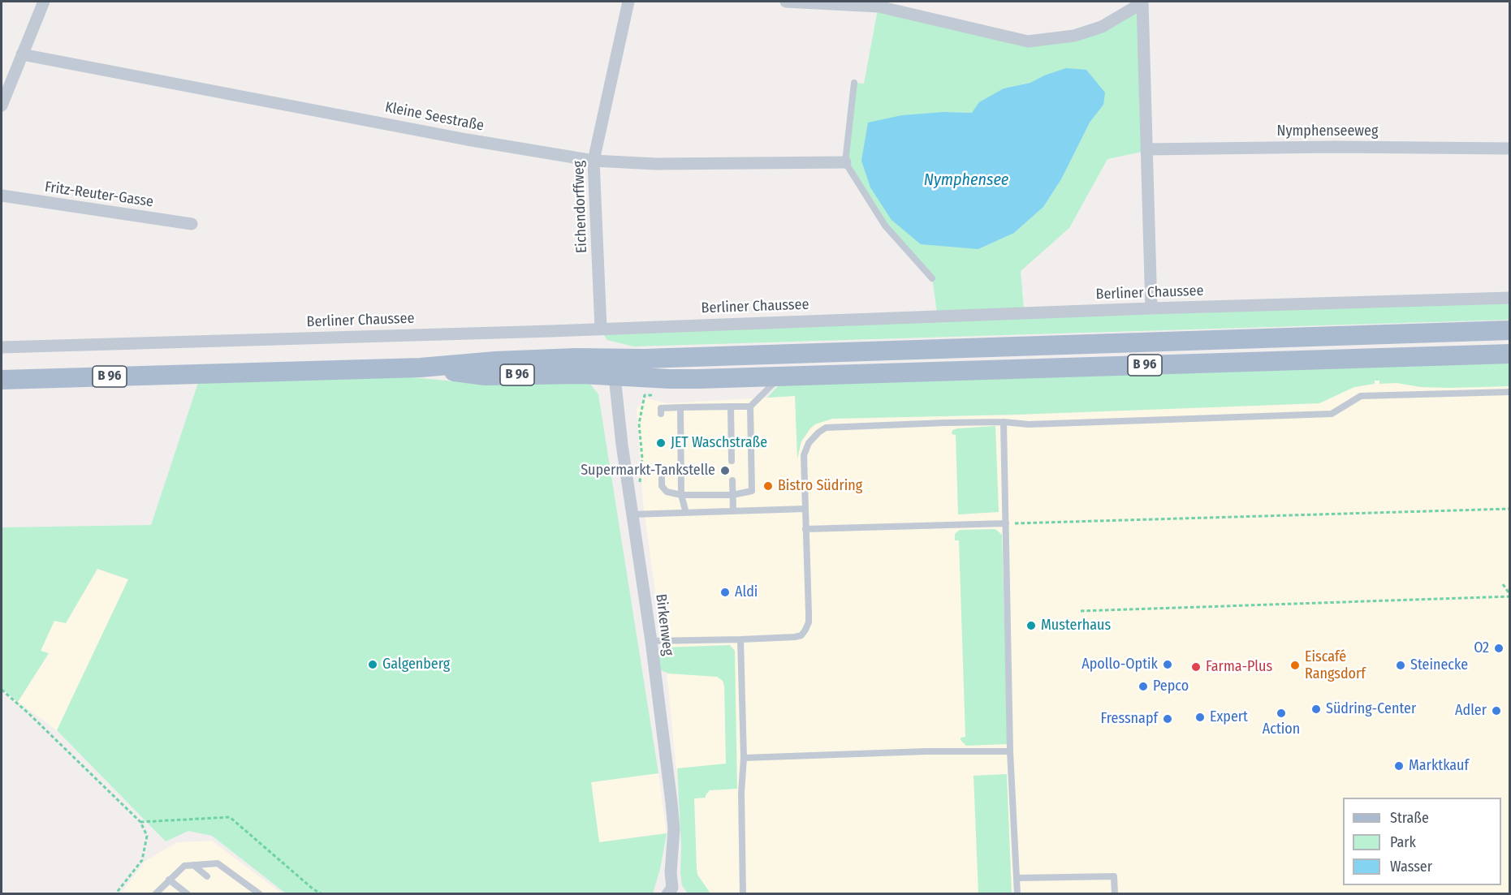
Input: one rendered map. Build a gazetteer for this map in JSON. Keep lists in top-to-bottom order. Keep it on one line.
{"streets":{"main road":["B 96"],"street":["Kleine Seestraße","Nymphenseeweg","Fritz-Reuter-Gasse","Eichendorffweg","Berliner Chaussee","Birkenweg"]},"crossings":[["Kleine Seestraße","Eichendorffweg"],["Eichendorffweg","Berliner Chaussee"],["B 96","Birkenweg"]],"water":["Nymphensee"],"places":["JET Waschstraße","Supermarkt-Tankstelle","Bistro Südring","Aldi","Musterhaus","O2","Galgenberg","Apollo-Optik","Eiscafé Rangsdorf","Steinecke","Farma-Plus","Pepco","Südring-Center","Adler","Action","Expert","Fressnapf","Marktkauf"],"legend":["Straße","Park","Wasser"]}
